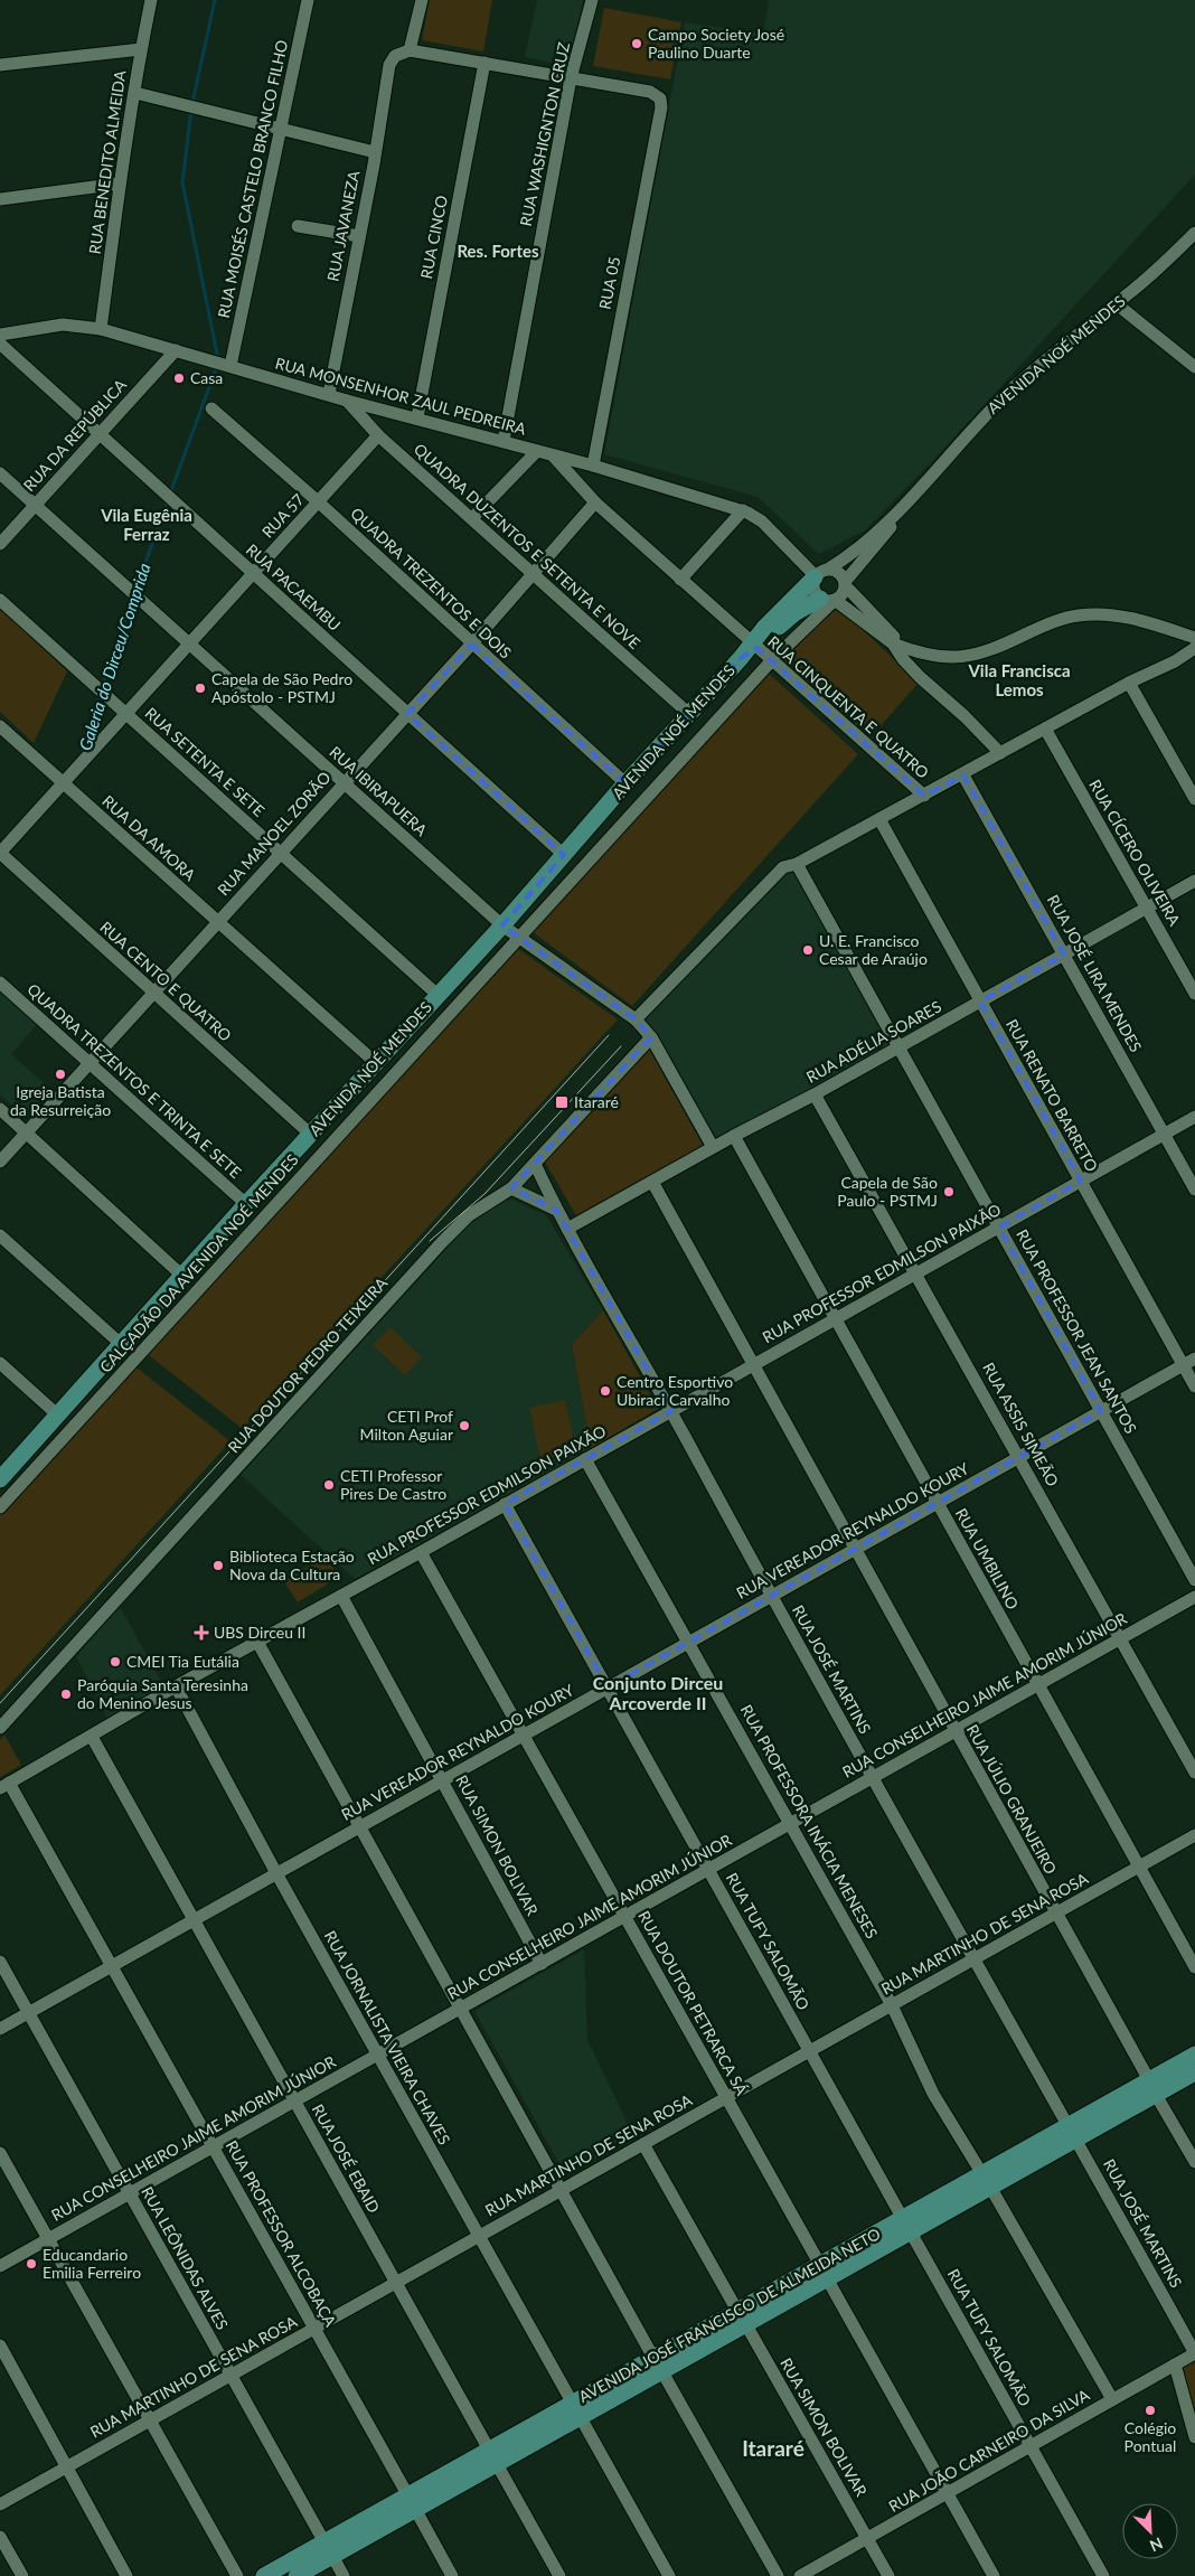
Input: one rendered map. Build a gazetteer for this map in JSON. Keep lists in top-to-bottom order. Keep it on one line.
{"streets":{"main road":["AVENIDA NOÉ MENDES","AVENIDA JOSÉ FRANCISCO DE ALMEIDA NETO"],"street":["RUA WASHIGNTON CRUZ","RUA BENEDITO ALMEIDA","RUA MOISÉS CASTELO BRANCO FILHO","RUA JAVANEZA","RUA CINCO","RUA 05","RUA MONSENHOR ZAUL PEDREIRA","RUA DA REPÚBLICA","RUA 57","QUADRA DUZENTOS E SETENTA E NOVE","QUADRA TREZENTOS E DOIS","RUA PACAEMBU","RUA CINQUENTA E QUATRO","RUA SETENTA E SETE","RUA IBIRAPUERA","RUA MANOEL ZORÃO","RUA DA AMORA","RUA CÍCERO OLIVEIRA","RUA JOSÉ LIRA MENDES","RUA CENTO E QUATRO","RUA ADÉLIA SOARES","QUADRA TREZENTOS E TRINTA E SETE","RUA RENATO BARRETO","CALÇADÃO DA AVENIDA NOÉ MENDES","RUA PROFESSOR EDMILSON PAIXÃO","RUA PROFESSOR JEAN SANTOS","RUA DOUTOR PEDRO TEIXEIRA","RUA ASSIS SIMEÃO","RUA VEREADOR REYNALDO KOURY","RUA UMBILINO","RUA JOSÉ MARTINS","RUA CONSELHEIRO JAIME AMORIM JÚNIOR","RUA JÚLIO GRANJEIRO","RUA PROFESSORA INÁCIA MENESES","RUA SIMON BOLIVAR","RUA MARTINHO DE SENA ROSA","RUA TUFY SALOMÃO","RUA DOUTOR PETRARCA SÁ","RUA JORNALISTA VIEIRA CHAVES","RUA JOSÉ EBAID","RUA PROFESSOR ALCOBAÇA","RUA LEÔNIDAS ALVES","RUA JOÃO CARNEIRO DA SILVA"]},"crossings":[["RUA WASHIGNTON CRUZ","RUA 05"],["RUA WASHIGNTON CRUZ","RUA MONSENHOR ZAUL PEDREIRA"],["RUA BENEDITO ALMEIDA","RUA MONSENHOR ZAUL PEDREIRA"],["RUA MOISÉS CASTELO BRANCO FILHO","RUA MONSENHOR ZAUL PEDREIRA"],["RUA JAVANEZA","RUA MONSENHOR ZAUL PEDREIRA"],["RUA CINCO","RUA MONSENHOR ZAUL PEDREIRA"],["RUA 05","RUA MONSENHOR ZAUL PEDREIRA"],["AVENIDA NOÉ MENDES","RUA MONSENHOR ZAUL PEDREIRA"],["AVENIDA NOÉ MENDES","QUADRA DUZENTOS E SETENTA E NOVE"],["AVENIDA NOÉ MENDES","QUADRA TREZENTOS E DOIS"],["AVENIDA NOÉ MENDES","RUA PACAEMBU"],["AVENIDA NOÉ MENDES","RUA CINQUENTA E QUATRO"],["AVENIDA NOÉ MENDES","RUA SETENTA E SETE"],["AVENIDA NOÉ MENDES","RUA IBIRAPUERA"],["AVENIDA NOÉ MENDES","RUA DA AMORA"],["AVENIDA NOÉ MENDES","RUA CENTO E QUATRO"],["AVENIDA NOÉ MENDES","QUADRA TREZENTOS E TRINTA E SETE"],["AVENIDA NOÉ MENDES","CALÇADÃO DA AVENIDA NOÉ MENDES"],["RUA MONSENHOR ZAUL PEDREIRA","RUA DA REPÚBLICA"],["RUA MONSENHOR ZAUL PEDREIRA","QUADRA DUZENTOS E SETENTA E NOVE"],["RUA MONSENHOR ZAUL PEDREIRA","RUA CINQUENTA E QUATRO"],["RUA MONSENHOR ZAUL PEDREIRA","CALÇADÃO DA AVENIDA NOÉ MENDES"],["RUA DA REPÚBLICA","RUA PACAEMBU"],["RUA DA REPÚBLICA","RUA IBIRAPUERA"],["RUA 57","QUADRA DUZENTOS E SETENTA E NOVE"],["RUA 57","QUADRA TREZENTOS E DOIS"],["RUA 57","RUA PACAEMBU"],["RUA 57","RUA SETENTA E SETE"],["RUA 57","RUA IBIRAPUERA"],["RUA 57","RUA DA AMORA"],["RUA 57","RUA CENTO E QUATRO"],["QUADRA DUZENTOS E SETENTA E NOVE","RUA MANOEL ZORÃO"],["QUADRA TREZENTOS E DOIS","RUA MANOEL ZORÃO"],["RUA PACAEMBU","RUA MANOEL ZORÃO"],["RUA CINQUENTA E QUATRO","RUA IBIRAPUERA"],["RUA CINQUENTA E QUATRO","RUA MANOEL ZORÃO"],["RUA CINQUENTA E QUATRO","RUA CÍCERO OLIVEIRA"],["RUA CINQUENTA E QUATRO","RUA JOSÉ LIRA MENDES"],["RUA CINQUENTA E QUATRO","RUA RENATO BARRETO"],["RUA CINQUENTA E QUATRO","CALÇADÃO DA AVENIDA NOÉ MENDES"],["RUA CINQUENTA E QUATRO","RUA PROFESSOR JEAN SANTOS"],["RUA SETENTA E SETE","RUA MANOEL ZORÃO"],["RUA IBIRAPUERA","RUA MANOEL ZORÃO"],["RUA IBIRAPUERA","RUA ADÉLIA SOARES"],["RUA IBIRAPUERA","CALÇADÃO DA AVENIDA NOÉ MENDES"],["RUA IBIRAPUERA","RUA DOUTOR PEDRO TEIXEIRA"],["RUA MANOEL ZORÃO","RUA DA AMORA"],["RUA MANOEL ZORÃO","RUA CENTO E QUATRO"],["RUA MANOEL ZORÃO","QUADRA TREZENTOS E TRINTA E SETE"],["RUA CÍCERO OLIVEIRA","RUA ADÉLIA SOARES"],["RUA JOSÉ LIRA MENDES","RUA ADÉLIA SOARES"],["RUA JOSÉ LIRA MENDES","RUA PROFESSOR EDMILSON PAIXÃO"],["RUA ADÉLIA SOARES","RUA RENATO BARRETO"],["RUA ADÉLIA SOARES","RUA PROFESSOR JEAN SANTOS"],["RUA ADÉLIA SOARES","RUA ASSIS SIMEÃO"],["RUA ADÉLIA SOARES","RUA UMBILINO"],["RUA ADÉLIA SOARES","RUA JOSÉ MARTINS"],["RUA ADÉLIA SOARES","RUA JÚLIO GRANJEIRO"],["RUA RENATO BARRETO","RUA PROFESSOR EDMILSON PAIXÃO"],["RUA RENATO BARRETO","RUA VEREADOR REYNALDO KOURY"],["RUA PROFESSOR EDMILSON PAIXÃO","RUA PROFESSOR JEAN SANTOS"],["RUA PROFESSOR EDMILSON PAIXÃO","RUA ASSIS SIMEÃO"],["RUA PROFESSOR EDMILSON PAIXÃO","RUA UMBILINO"],["RUA PROFESSOR EDMILSON PAIXÃO","RUA JOSÉ MARTINS"],["RUA PROFESSOR EDMILSON PAIXÃO","RUA JÚLIO GRANJEIRO"],["RUA PROFESSOR EDMILSON PAIXÃO","RUA PROFESSORA INÁCIA MENESES"],["RUA PROFESSOR EDMILSON PAIXÃO","RUA SIMON BOLIVAR"],["RUA PROFESSOR EDMILSON PAIXÃO","RUA TUFY SALOMÃO"],["RUA PROFESSOR EDMILSON PAIXÃO","RUA DOUTOR PETRARCA SÁ"],["RUA PROFESSOR EDMILSON PAIXÃO","RUA JORNALISTA VIEIRA CHAVES"],["RUA PROFESSOR EDMILSON PAIXÃO","RUA JOSÉ EBAID"],["RUA PROFESSOR EDMILSON PAIXÃO","RUA PROFESSOR ALCOBAÇA"],["RUA PROFESSOR JEAN SANTOS","RUA VEREADOR REYNALDO KOURY"],["RUA DOUTOR PEDRO TEIXEIRA","RUA JOSÉ MARTINS"],["RUA ASSIS SIMEÃO","RUA VEREADOR REYNALDO KOURY"],["RUA ASSIS SIMEÃO","RUA CONSELHEIRO JAIME AMORIM JÚNIOR"],["RUA VEREADOR REYNALDO KOURY","RUA UMBILINO"],["RUA VEREADOR REYNALDO KOURY","RUA JOSÉ MARTINS"],["RUA VEREADOR REYNALDO KOURY","RUA JÚLIO GRANJEIRO"],["RUA VEREADOR REYNALDO KOURY","RUA PROFESSORA INÁCIA MENESES"],["RUA VEREADOR REYNALDO KOURY","RUA SIMON BOLIVAR"],["RUA VEREADOR REYNALDO KOURY","RUA TUFY SALOMÃO"],["RUA VEREADOR REYNALDO KOURY","RUA DOUTOR PETRARCA SÁ"],["RUA VEREADOR REYNALDO KOURY","RUA JORNALISTA VIEIRA CHAVES"],["RUA VEREADOR REYNALDO KOURY","RUA JOSÉ EBAID"],["RUA VEREADOR REYNALDO KOURY","RUA PROFESSOR ALCOBAÇA"],["RUA VEREADOR REYNALDO KOURY","RUA LEÔNIDAS ALVES"],["RUA UMBILINO","RUA CONSELHEIRO JAIME AMORIM JÚNIOR"],["RUA UMBILINO","RUA MARTINHO DE SENA ROSA"],["RUA JOSÉ MARTINS","RUA CONSELHEIRO JAIME AMORIM JÚNIOR"],["RUA JOSÉ MARTINS","RUA MARTINHO DE SENA ROSA"],["RUA JOSÉ MARTINS","AVENIDA JOSÉ FRANCISCO DE ALMEIDA NETO"],["RUA JOSÉ MARTINS","RUA JOÃO CARNEIRO DA SILVA"],["RUA CONSELHEIRO JAIME AMORIM JÚNIOR","RUA JÚLIO GRANJEIRO"],["RUA CONSELHEIRO JAIME AMORIM JÚNIOR","RUA PROFESSORA INÁCIA MENESES"],["RUA CONSELHEIRO JAIME AMORIM JÚNIOR","RUA SIMON BOLIVAR"],["RUA CONSELHEIRO JAIME AMORIM JÚNIOR","RUA TUFY SALOMÃO"],["RUA CONSELHEIRO JAIME AMORIM JÚNIOR","RUA DOUTOR PETRARCA SÁ"],["RUA CONSELHEIRO JAIME AMORIM JÚNIOR","RUA JORNALISTA VIEIRA CHAVES"],["RUA CONSELHEIRO JAIME AMORIM JÚNIOR","RUA JOSÉ EBAID"],["RUA CONSELHEIRO JAIME AMORIM JÚNIOR","RUA PROFESSOR ALCOBAÇA"],["RUA CONSELHEIRO JAIME AMORIM JÚNIOR","RUA LEÔNIDAS ALVES"],["RUA JÚLIO GRANJEIRO","RUA MARTINHO DE SENA ROSA"],["RUA JÚLIO GRANJEIRO","AVENIDA JOSÉ FRANCISCO DE ALMEIDA NETO"],["RUA PROFESSORA INÁCIA MENESES","RUA MARTINHO DE SENA ROSA"],["RUA PROFESSORA INÁCIA MENESES","AVENIDA JOSÉ FRANCISCO DE ALMEIDA NETO"],["RUA PROFESSORA INÁCIA MENESES","RUA JOÃO CARNEIRO DA SILVA"],["RUA SIMON BOLIVAR","RUA MARTINHO DE SENA ROSA"],["RUA SIMON BOLIVAR","AVENIDA JOSÉ FRANCISCO DE ALMEIDA NETO"],["RUA SIMON BOLIVAR","RUA JOÃO CARNEIRO DA SILVA"],["RUA MARTINHO DE SENA ROSA","RUA TUFY SALOMÃO"],["RUA MARTINHO DE SENA ROSA","RUA DOUTOR PETRARCA SÁ"],["RUA MARTINHO DE SENA ROSA","RUA JORNALISTA VIEIRA CHAVES"],["RUA MARTINHO DE SENA ROSA","RUA JOSÉ EBAID"],["RUA MARTINHO DE SENA ROSA","RUA PROFESSOR ALCOBAÇA"],["RUA MARTINHO DE SENA ROSA","RUA LEÔNIDAS ALVES"],["RUA TUFY SALOMÃO","AVENIDA JOSÉ FRANCISCO DE ALMEIDA NETO"],["RUA TUFY SALOMÃO","RUA JOÃO CARNEIRO DA SILVA"],["RUA DOUTOR PETRARCA SÁ","AVENIDA JOSÉ FRANCISCO DE ALMEIDA NETO"],["RUA DOUTOR PETRARCA SÁ","RUA JOÃO CARNEIRO DA SILVA"],["RUA JORNALISTA VIEIRA CHAVES","AVENIDA JOSÉ FRANCISCO DE ALMEIDA NETO"],["RUA JOSÉ EBAID","AVENIDA JOSÉ FRANCISCO DE ALMEIDA NETO"],["RUA PROFESSOR ALCOBAÇA","AVENIDA JOSÉ FRANCISCO DE ALMEIDA NETO"],["RUA LEÔNIDAS ALVES","AVENIDA JOSÉ FRANCISCO DE ALMEIDA NETO"]],"districts":["Res. Fortes","Vila Eugênia Ferraz","Vila Francisca Lemos","Conjunto Dirceu Arcoverde II","Itararé"],"water":["Galeria do Dirceu/Comprida"],"places":{"other":["Campo Society José Paulino Duarte","Casa","Capela de São Pedro Apóstolo - PSTMJ","U. E. Francisco Cesar de Araújo","Igreja Batista da Resurreição","Capela de São Paulo - PSTMJ","Centro Esportivo Ubiraci Carvalho","CETI Prof Milton Aguiar","CETI Professor Pires De Castro","Biblioteca Estação Nova da Cultura","CMEI Tia Eutália","Paróquia Santa Teresinha do Menino Jesus","Educandario Emilia Ferreiro","Colégio Pontual"],"transit":["Itararé"],"health":["UBS Dirceu II"]},"north":"bottom right"}
